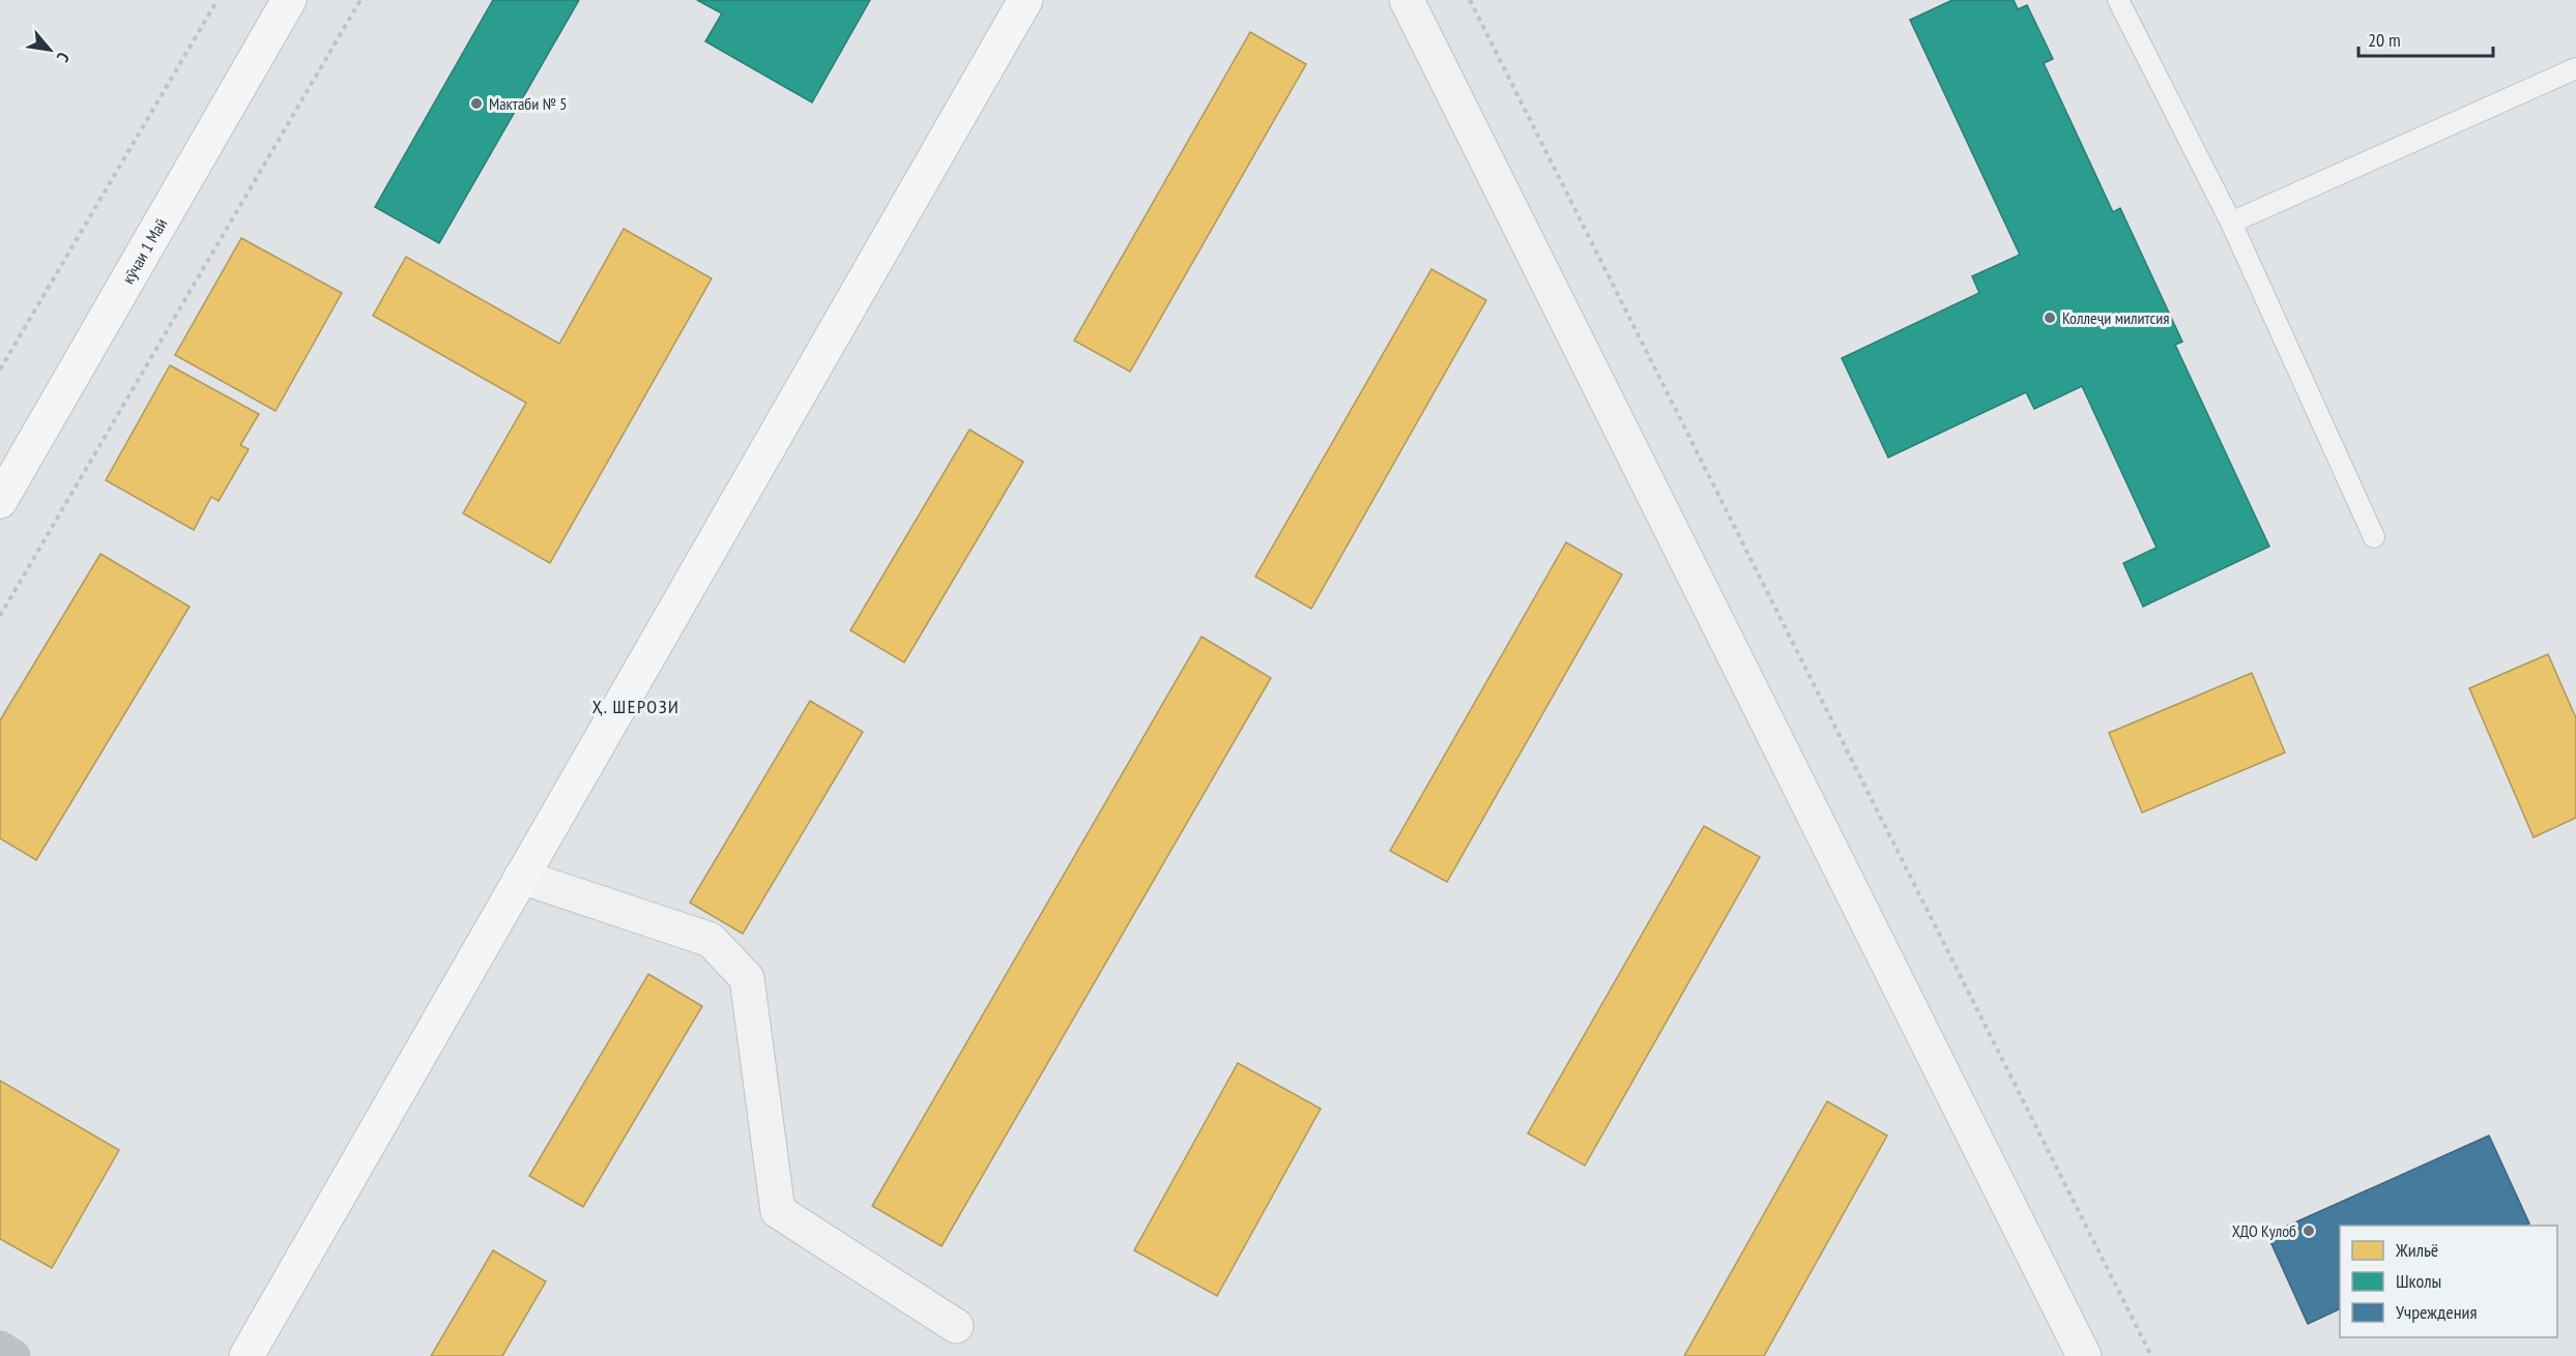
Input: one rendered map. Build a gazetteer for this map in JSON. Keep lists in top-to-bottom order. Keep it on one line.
{"streets":{"main road":["кӯчаи 1 Май"]},"districts":["Ҳ. ШЕРОЗИ"],"places":["Мактаби № 5","Коллеҷи милитсия","ХДО Кулоб"],"legend":["Жильё","Школы","Учреждения"],"scale_bar":"20 m","north":"bottom right"}
